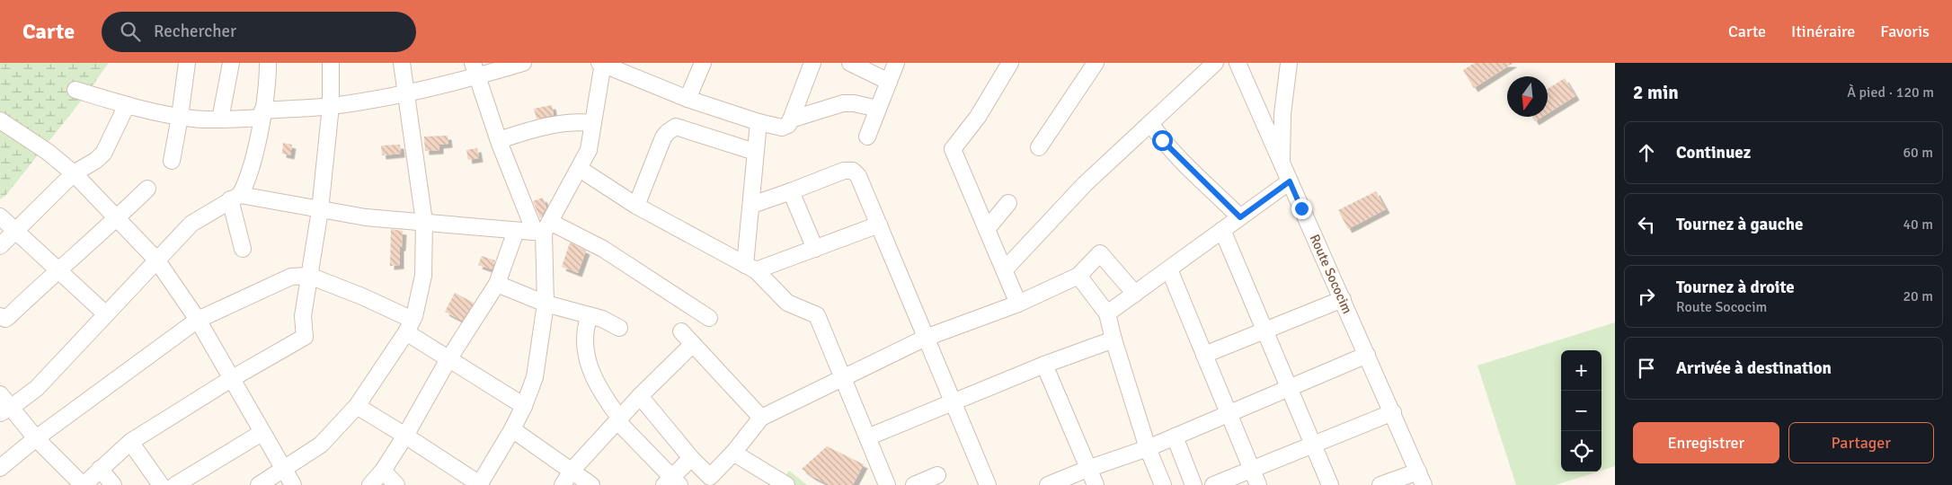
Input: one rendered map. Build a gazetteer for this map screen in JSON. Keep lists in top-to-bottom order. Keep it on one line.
{"streets":{"street":["Route Sococim"]},"north":"bottom","page":{"header":"Carte","search":"Rechercher","nav":["Carte","Itinéraire","Favoris"],"heading":["2 min","À pied · 120 m"],"list":[["Continuez","60 m"],["Tournez à gauche","40 m"],["Tournez à droite","Route Sococim","20 m"],"Arrivée à destination"],"map_buttons":["+","−"],"buttons":["Enregistrer","Partager"]}}
